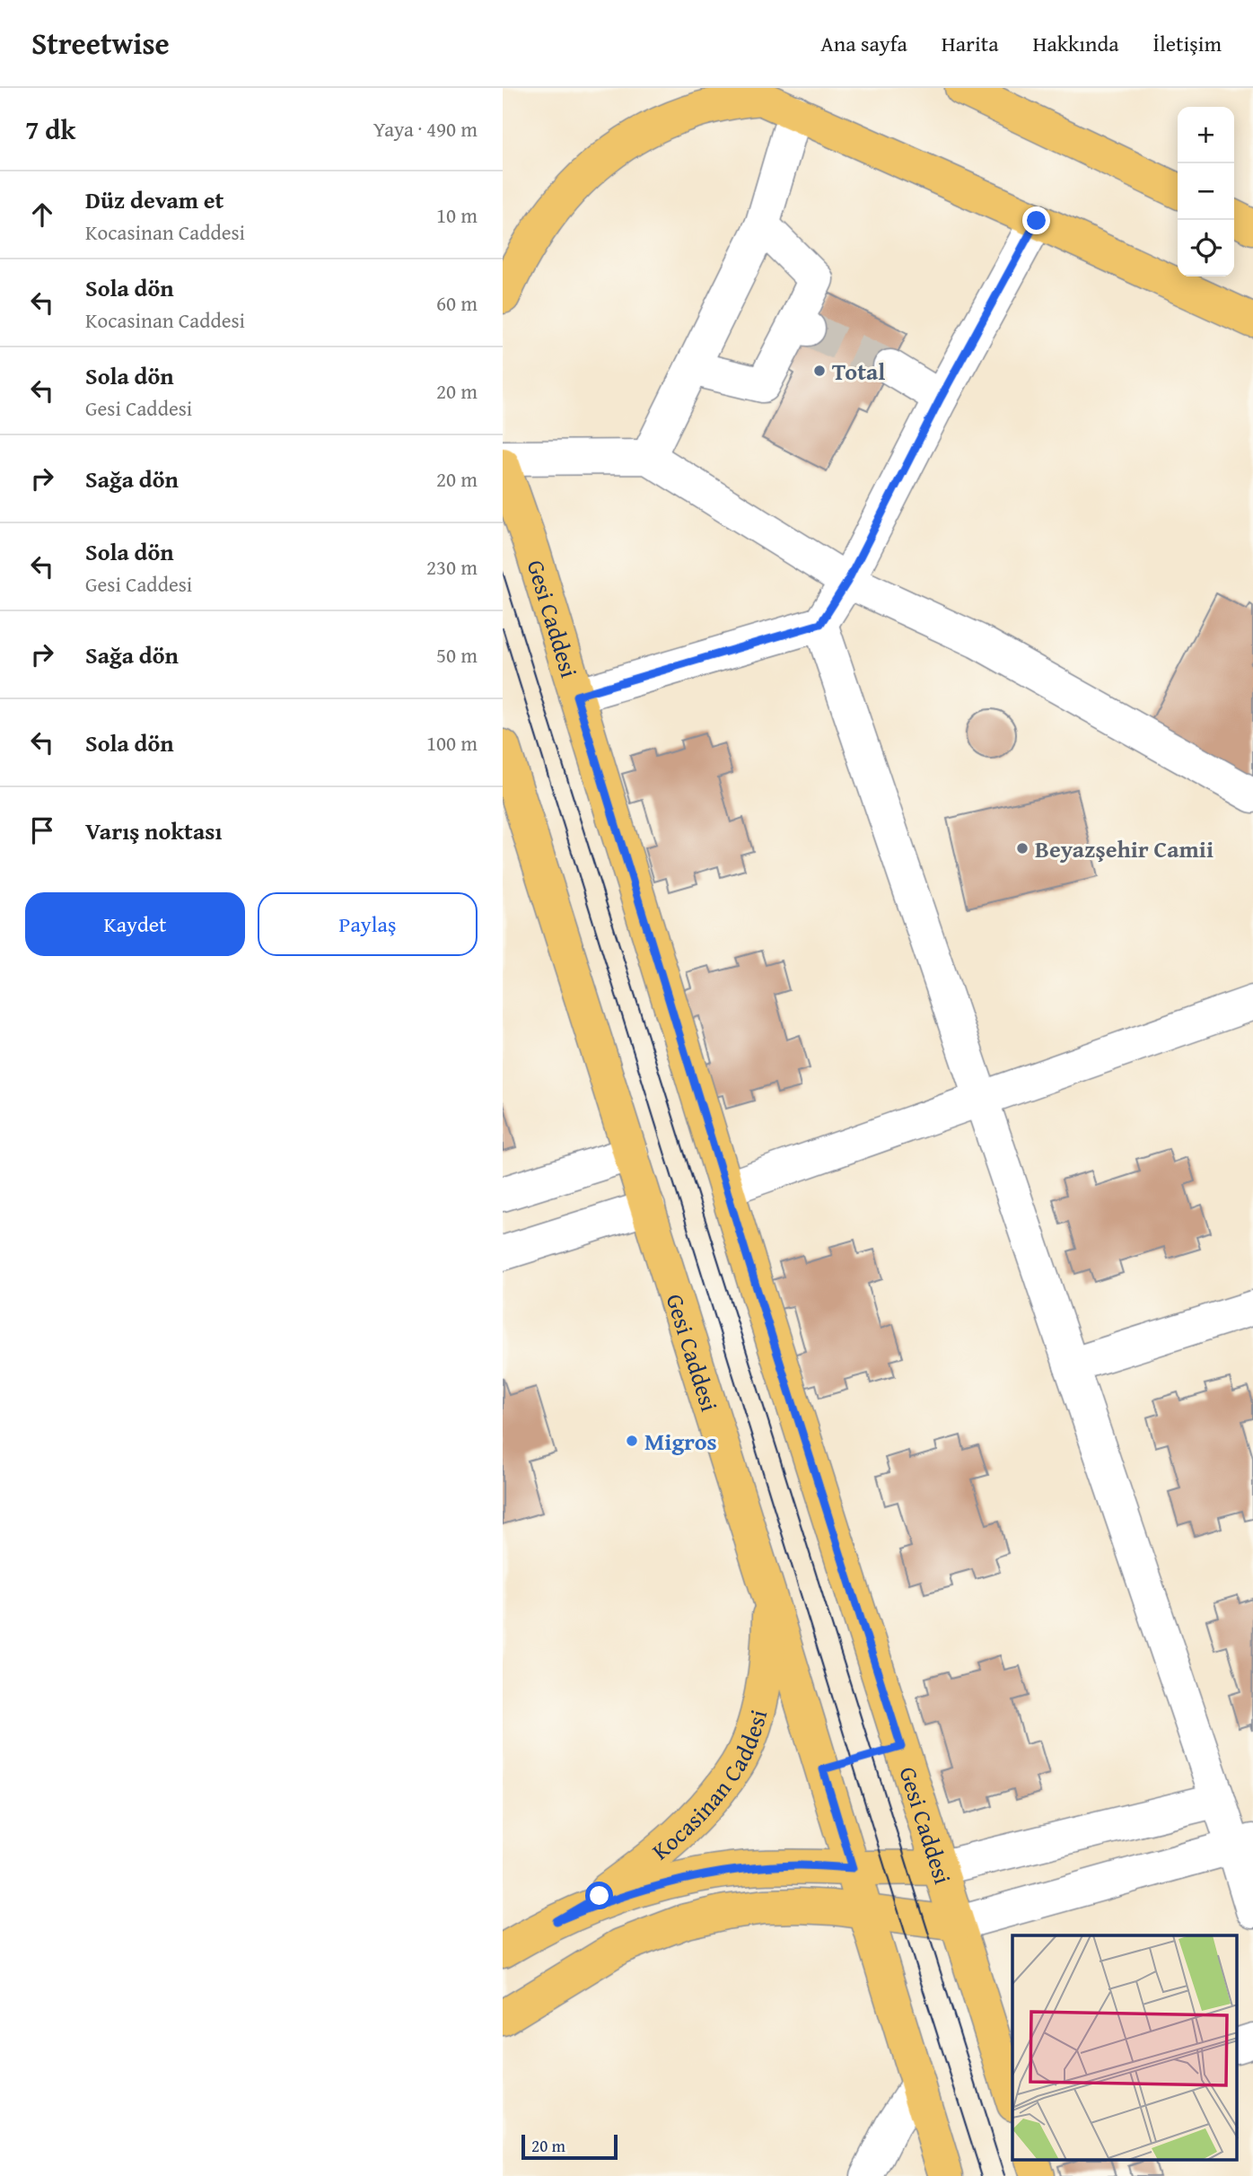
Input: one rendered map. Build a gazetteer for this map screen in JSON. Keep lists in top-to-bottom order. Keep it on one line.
{"streets":{"main road":["Gesi Caddesi","Kocasinan Caddesi"]},"crossings":[["Gesi Caddesi","Kocasinan Caddesi"]],"places":["Total","Beyazşehir Camii","Migros"],"scale_bar":"20 m","page":{"header":"Streetwise","nav":["Ana sayfa","Harita","Hakkında","İletişim"],"heading":["7 dk","Yaya · 490 m"],"map_buttons":["+","−"],"list":[["Düz devam et","Kocasinan Caddesi","10 m"],["Sola dön","Kocasinan Caddesi","60 m"],["Sola dön","Gesi Caddesi","20 m"],["Sağa dön","20 m"],["Sola dön","Gesi Caddesi","230 m"],["Sağa dön","50 m"],["Sola dön","100 m"],"Varış noktası"],"buttons":["Kaydet","Paylaş"],"scale":"20 m"}}
